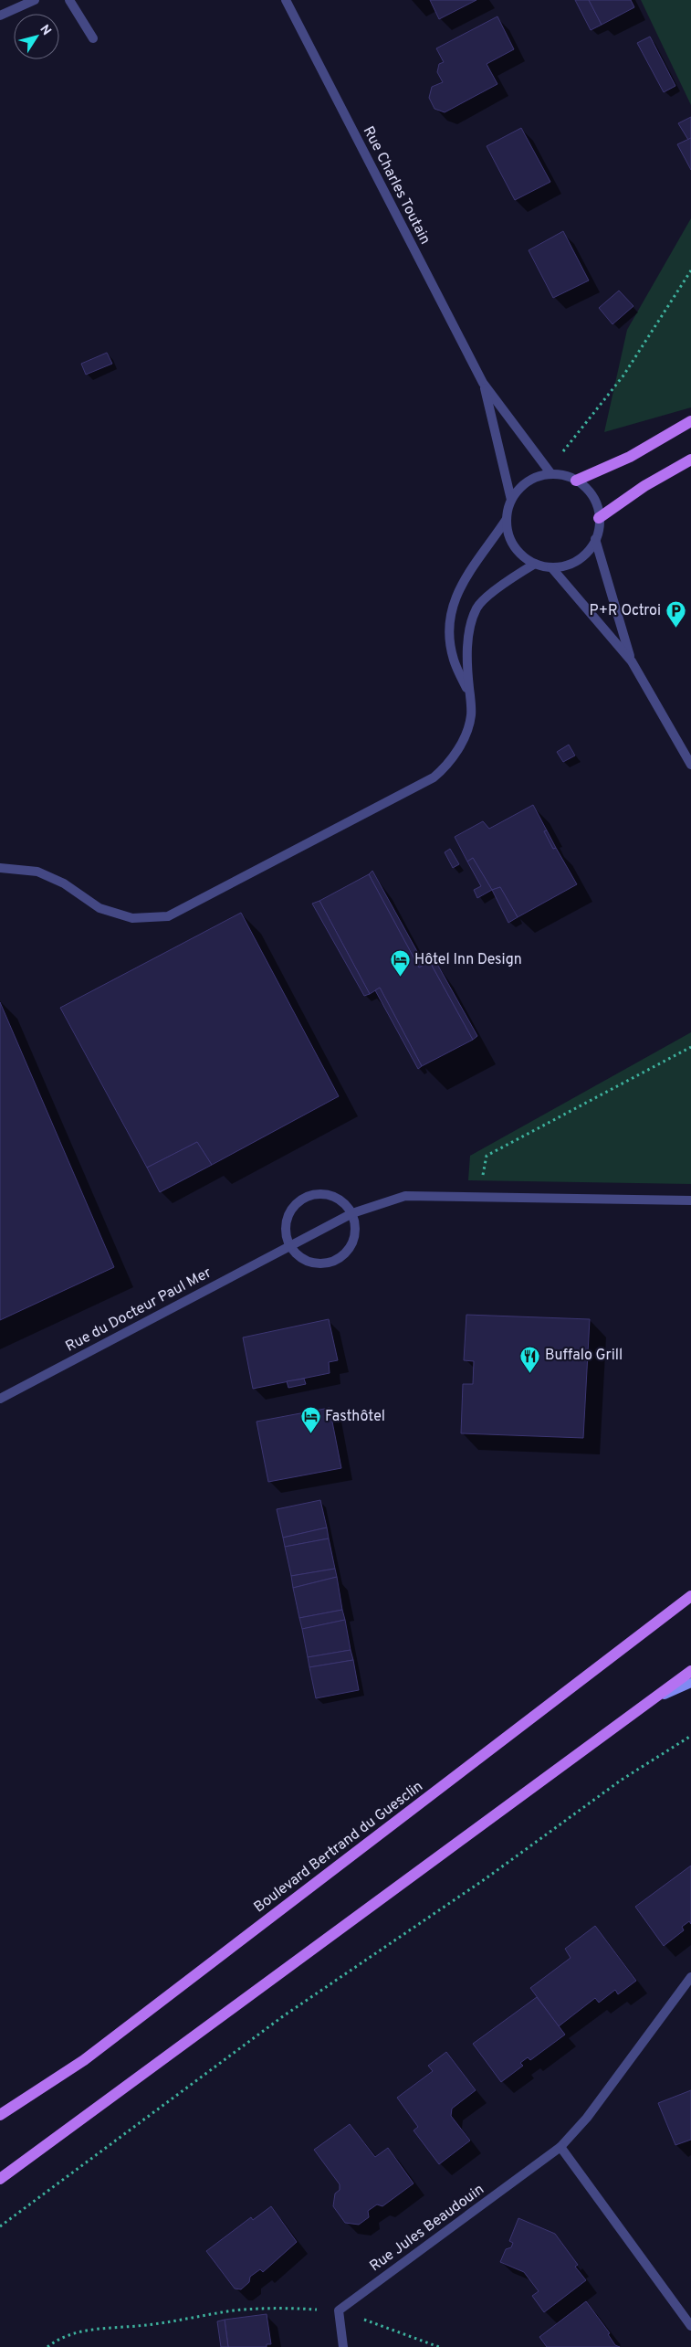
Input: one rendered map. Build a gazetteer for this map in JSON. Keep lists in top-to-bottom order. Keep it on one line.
{"streets":{"main road":["Boulevard Bertrand du Guesclin"],"street":["Rue Charles Toutain","Rue du Docteur Paul Mer","Rue Jules Beaudouin"]},"places":{"parking":["P+R Octroi"],"hotel":["Hôtel Inn Design","Fasthôtel"],"restaurant":["Buffalo Grill"]},"north":"top right"}
